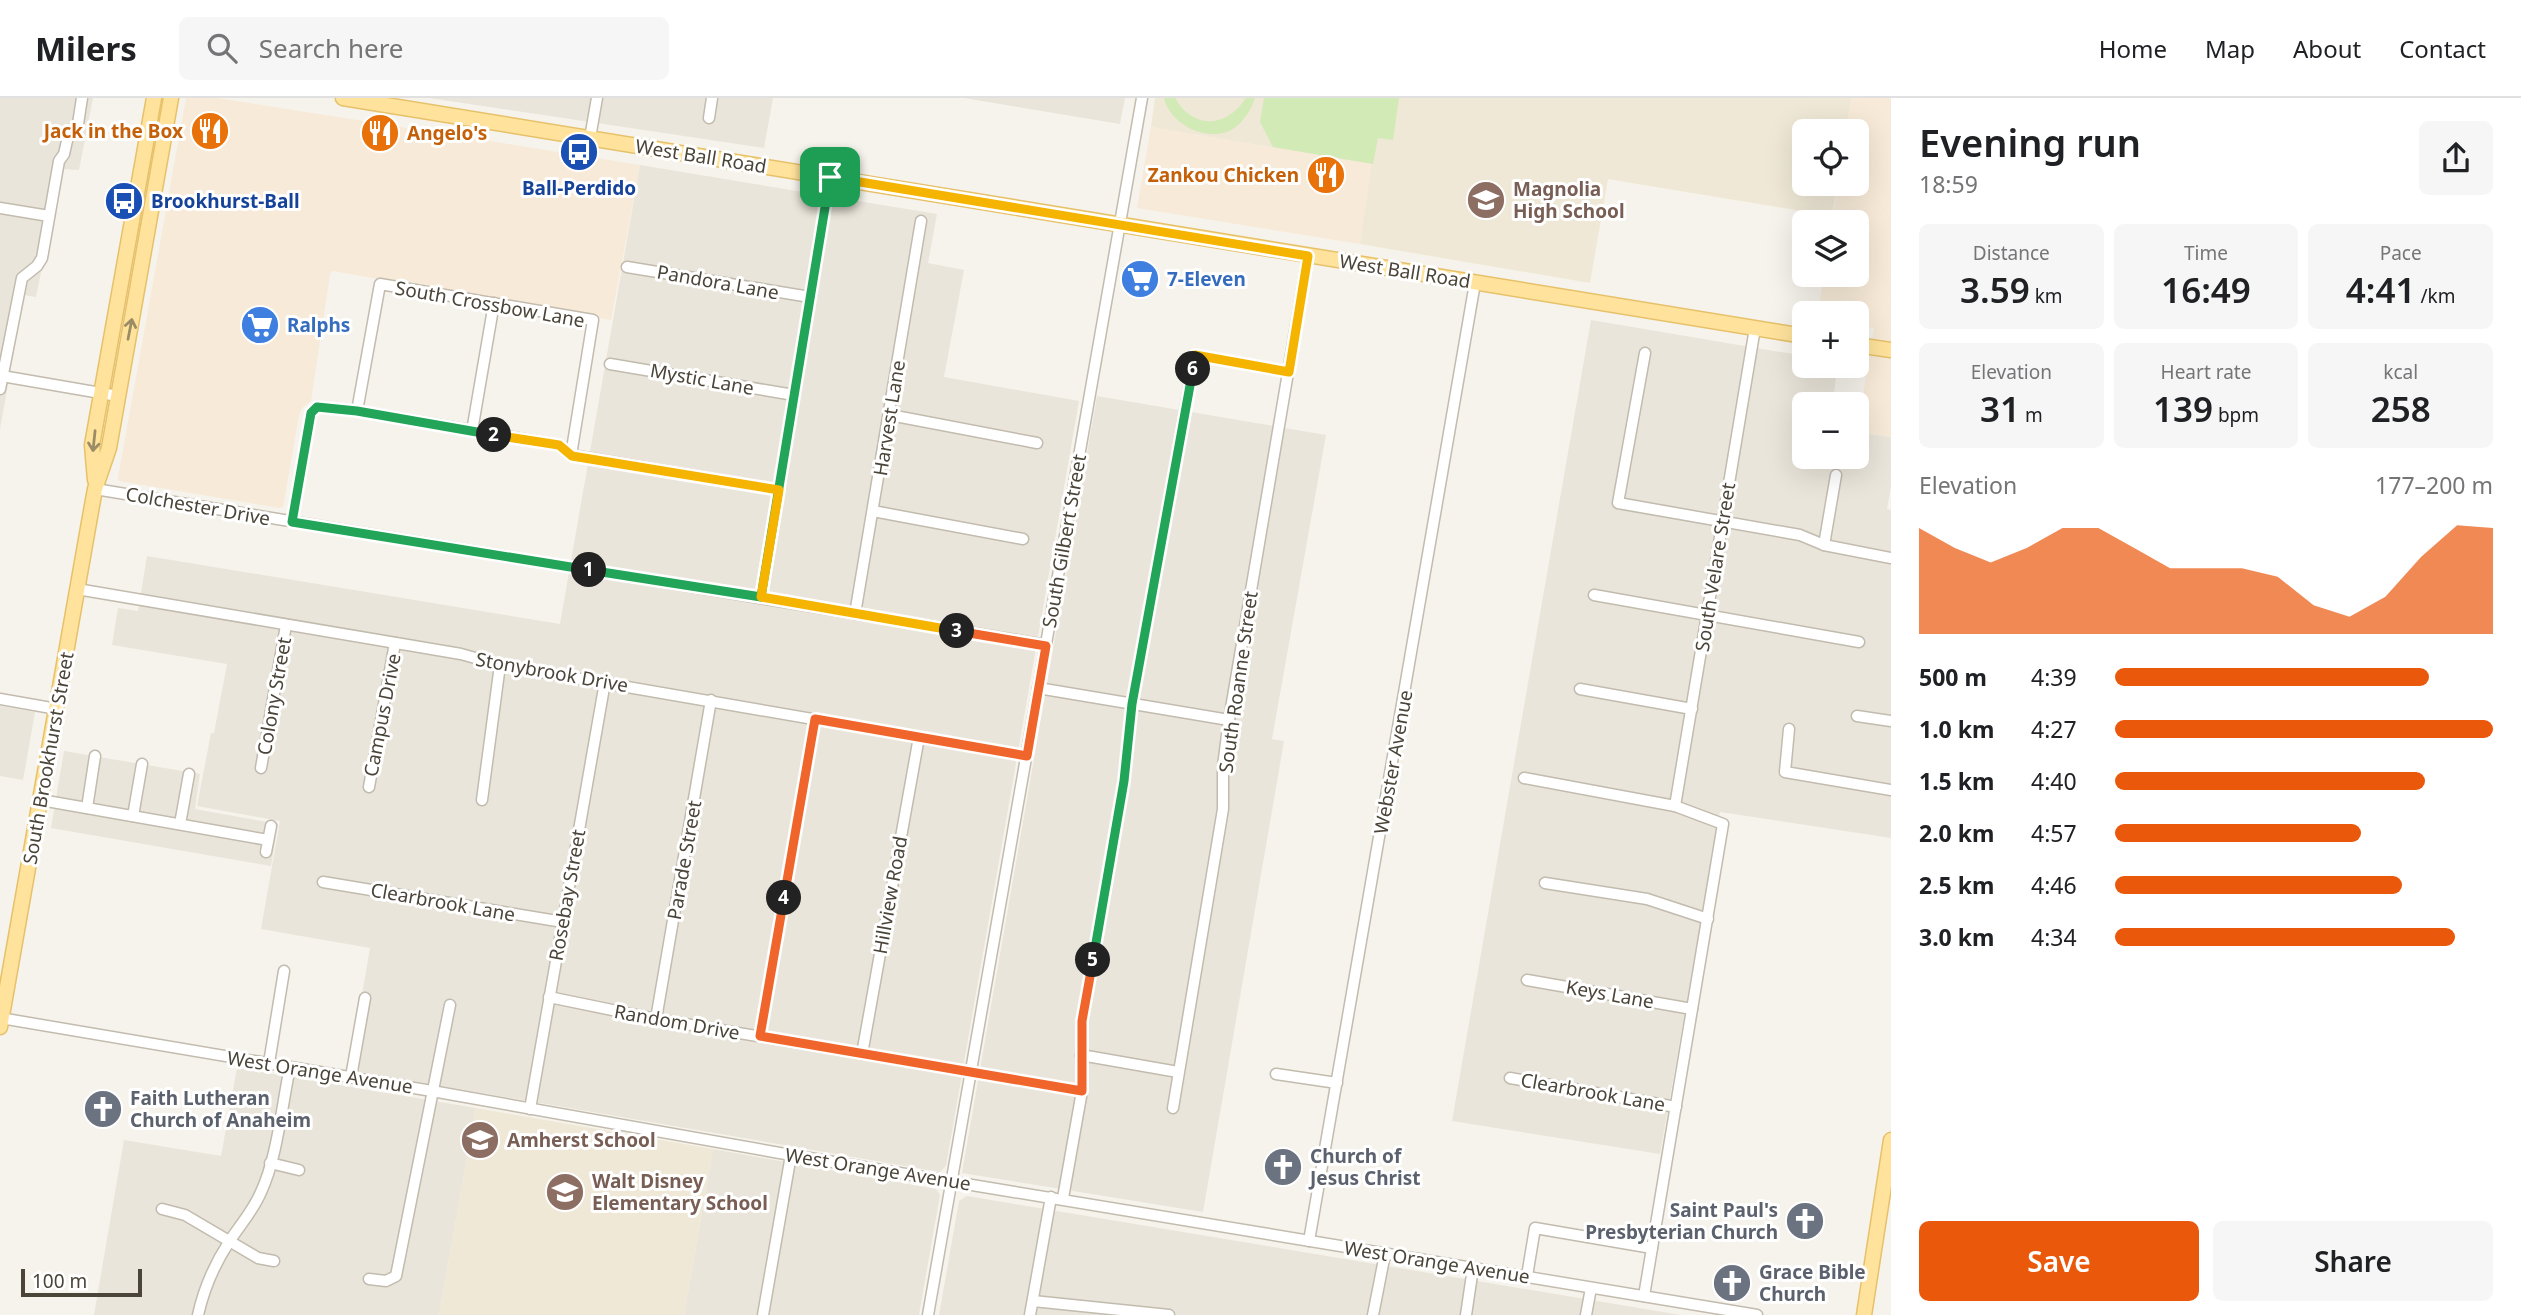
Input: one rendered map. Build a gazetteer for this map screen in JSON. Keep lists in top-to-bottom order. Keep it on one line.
{"streets":{"main road":["West Ball Road","South Brookhurst Street"],"street":["Pandora Lane","South Crossbow Lane","Mystic Lane","Harvest Lane","Colchester Drive","South Gilbert Street","South Velare Street","Stonybrook Drive","South Roanne Street","Colony Street","Campus Drive","Webster Avenue","Parade Street","Rosebay Street","Hillview Road","Clearbrook Lane","Keys Lane","Random Drive","West Orange Avenue"]},"crossings":[["West Ball Road","South Gilbert Street"],["West Ball Road","South Velare Street"],["West Ball Road","South Roanne Street"],["West Ball Road","Webster Avenue"],["Harvest Lane","Colchester Drive"],["Colchester Drive","South Gilbert Street"],["Colchester Drive","South Brookhurst Street"],["South Gilbert Street","Stonybrook Drive"],["South Gilbert Street","Random Drive"],["South Gilbert Street","West Orange Avenue"],["Stonybrook Drive","Colony Street"],["Stonybrook Drive","Campus Drive"],["Stonybrook Drive","South Brookhurst Street"],["Stonybrook Drive","Parade Street"],["Stonybrook Drive","Rosebay Street"],["Stonybrook Drive","Hillview Road"],["South Brookhurst Street","West Orange Avenue"],["Webster Avenue","West Orange Avenue"],["Parade Street","Random Drive"],["Rosebay Street","Clearbrook Lane"],["Rosebay Street","Random Drive"],["Rosebay Street","West Orange Avenue"],["Hillview Road","Random Drive"]],"places":{"restaurant":["Jack in the Box","Angelo's","Zankou Chicken"],"bus stop":["Ball-Perdido","Brookhurst-Ball"],"school or university":["Magnolia High School","Amherst School","Walt Disney Elementary School"],"supermarket":["7-Eleven","Ralphs"],"church":["Faith Lutheran Church of Anaheim","Church of Jesus Christ","Saint Paul's Presbyterian Church","Grace Bible Church"]},"scale_bar":"100 m","page":{"header":"Milers","search":"Search here","nav":["Home","Map","About","Contact"],"heading":["Evening run","18:59"],"map_buttons":["+","−"],"stats":[["Distance","3.59 km"],["Time","16:49"],["Pace","4:41 /km"],["Elevation","31 m"],["Heart rate","139 bpm"],["kcal","258"]],"pins":["6","2","1","3","4","5"],"chart":["Elevation","177–200 m"],"list":[{"name":"500 m","note":"4:39"},{"name":"1.0 km","note":"4:27"},{"name":"1.5 km","note":"4:40"},{"name":"2.0 km","note":"4:57"},{"name":"2.5 km","note":"4:46"},{"name":"3.0 km","note":"4:34"}],"buttons":["Save","Share"],"scale":"100 m"}}
